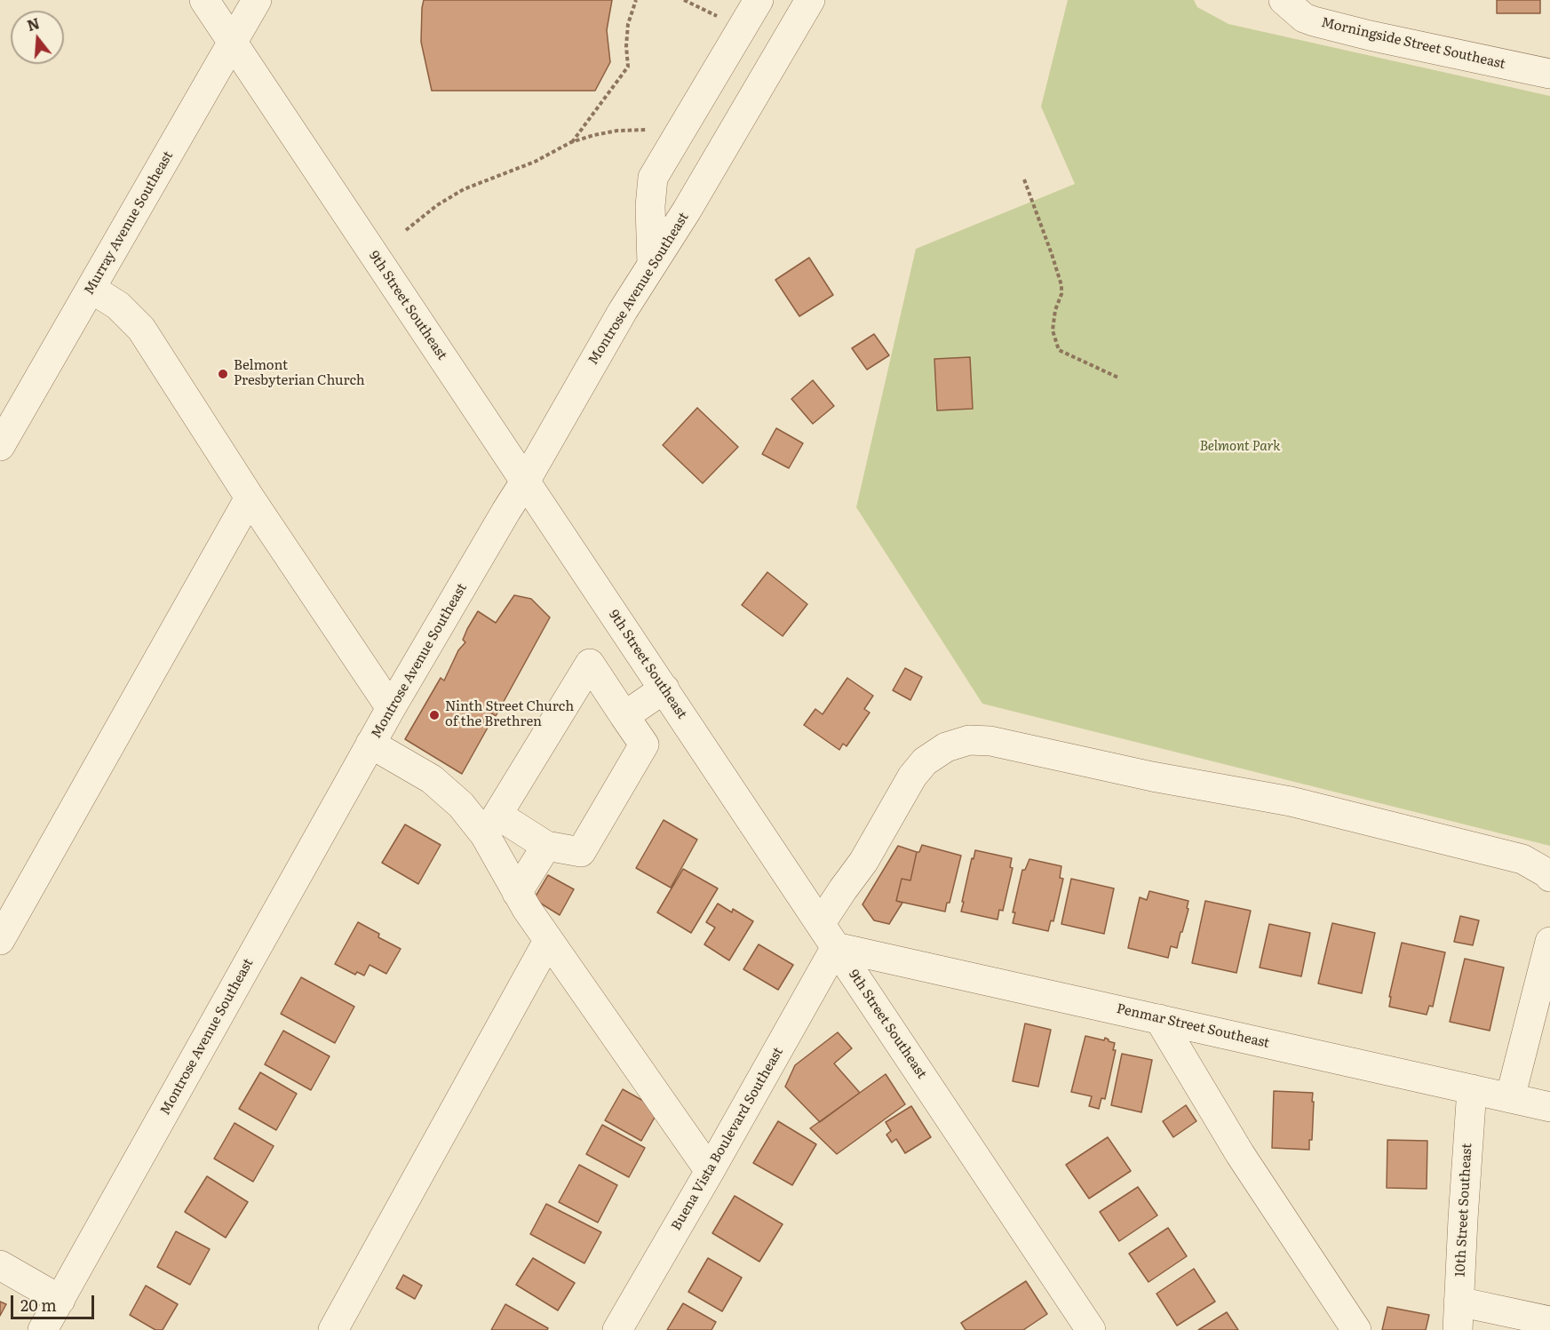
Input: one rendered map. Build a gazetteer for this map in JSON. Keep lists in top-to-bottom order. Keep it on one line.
{"streets":{"street":["Morningside Street Southeast","Murray Avenue Southeast","Montrose Avenue Southeast","9th Street Southeast","Penmar Street Southeast","Buena Vista Boulevard Southeast","10th Street Southeast"]},"crossings":[["Murray Avenue Southeast","9th Street Southeast"],["Montrose Avenue Southeast","9th Street Southeast"],["9th Street Southeast","Penmar Street Southeast"],["9th Street Southeast","Buena Vista Boulevard Southeast"],["Penmar Street Southeast","Buena Vista Boulevard Southeast"],["Penmar Street Southeast","10th Street Southeast"]],"parks":["Belmont Park"],"places":["Belmont Presbyterian Church","Ninth Street Church of the Brethren"],"scale_bar":"20 m","north":"top"}
